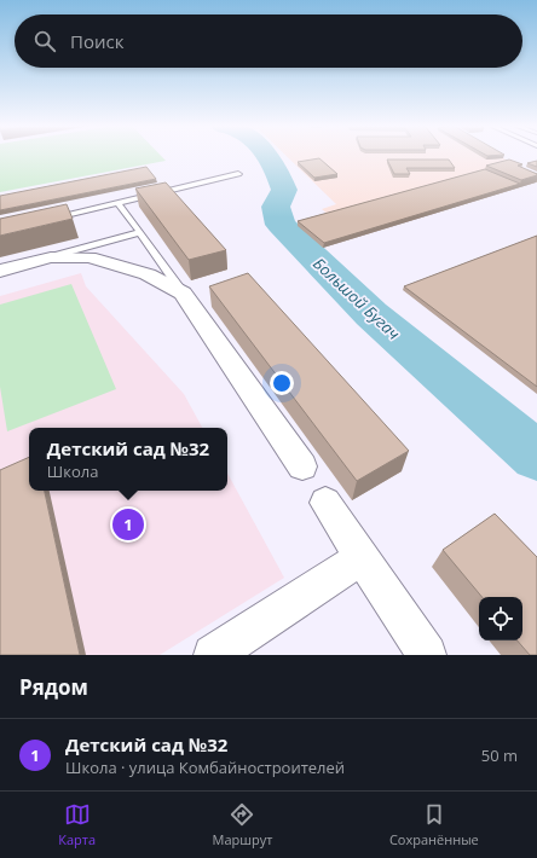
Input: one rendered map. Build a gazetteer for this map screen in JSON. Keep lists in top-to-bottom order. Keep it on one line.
{"water":["Большой Бугач"],"page":{"search":"Поиск","popup":["Детский сад №32","Школа"],"pins":"1","heading":"Рядом","list":[{"mark":"1","name":"Детский сад №32","note":"Школа · улица Комбайностроителей","value":"50 m"}],"nav":["Карта","Маршрут","Сохранённые"]}}
